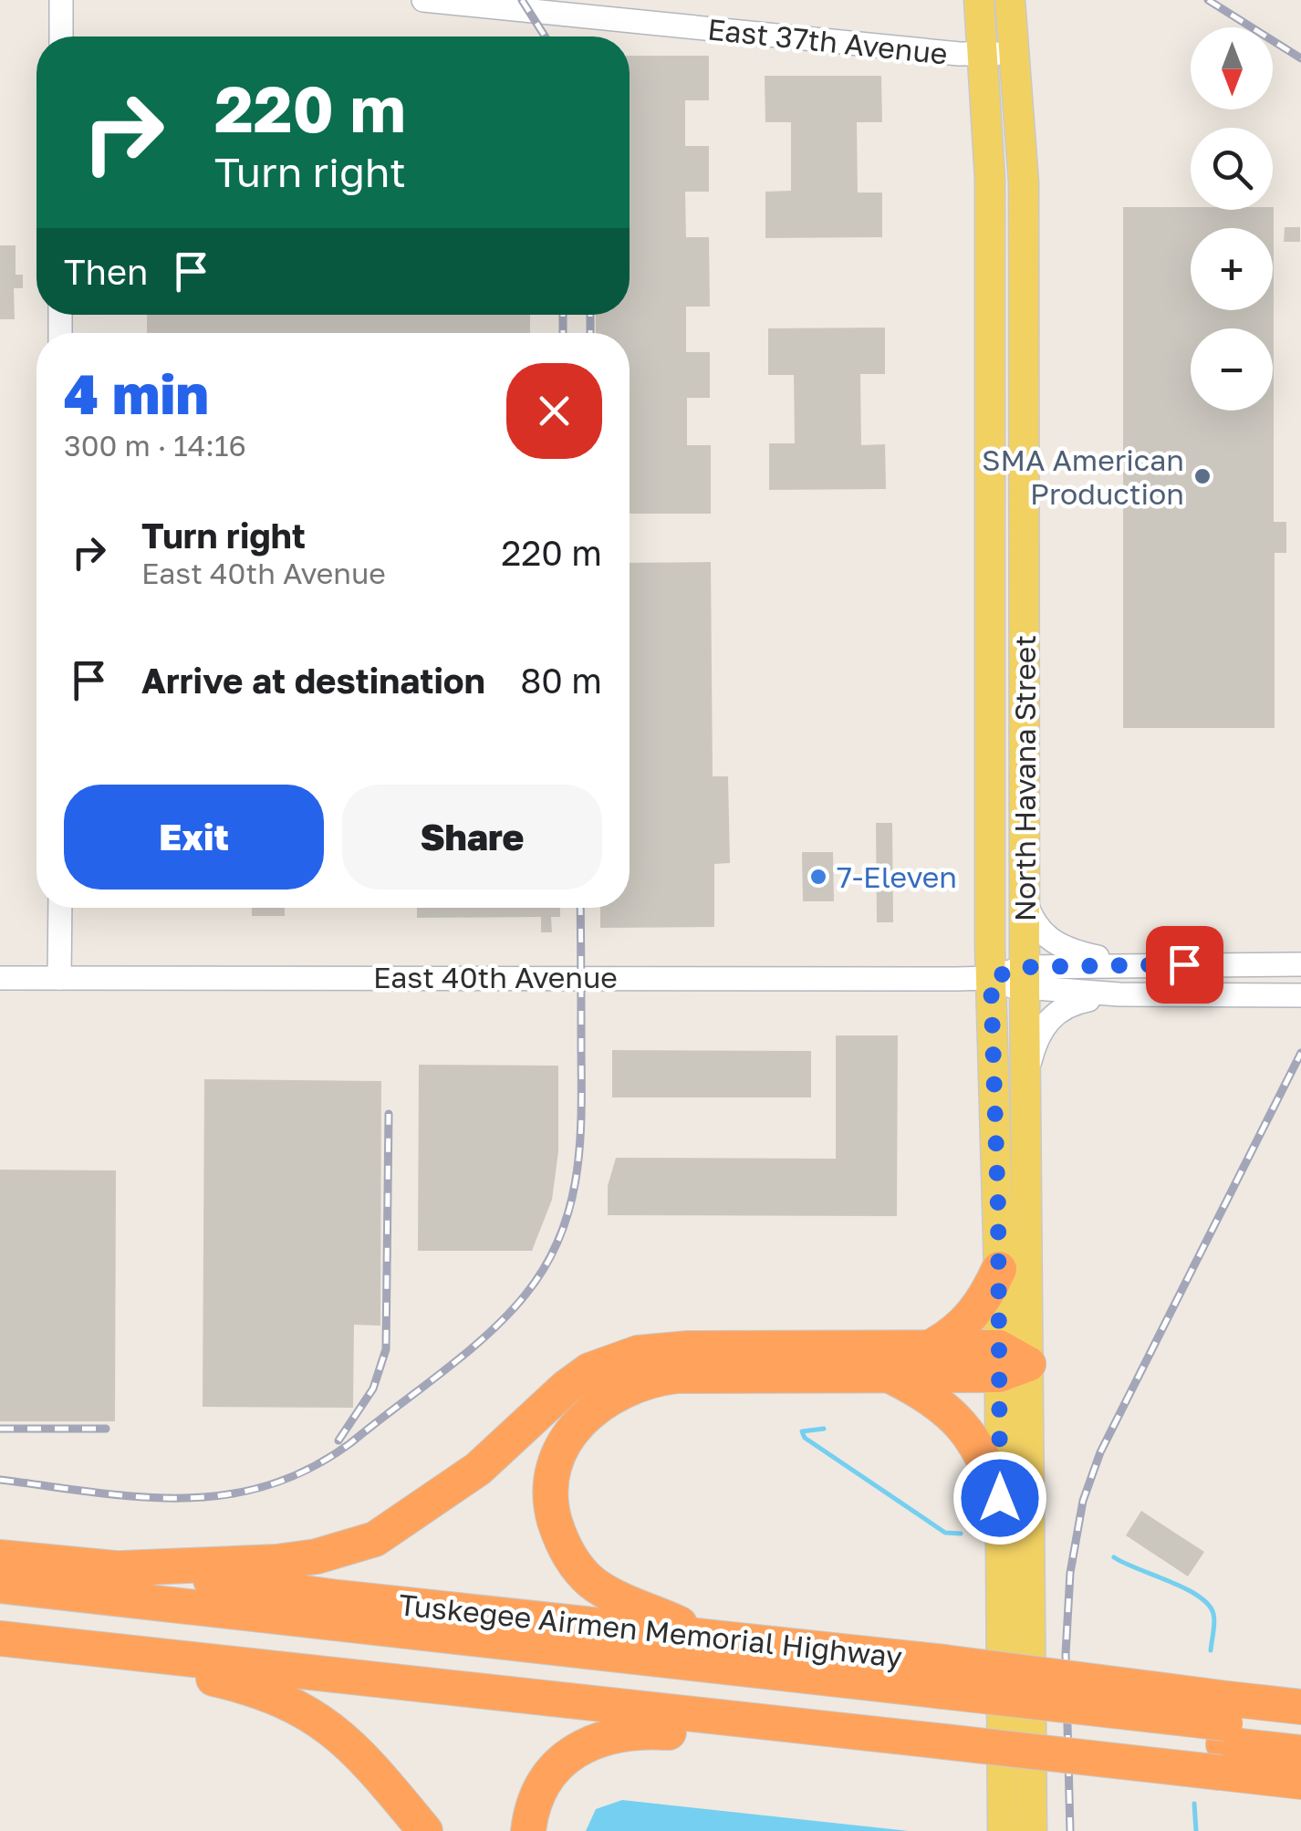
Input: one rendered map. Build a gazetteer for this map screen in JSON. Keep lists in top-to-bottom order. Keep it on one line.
{"streets":{"highway":["Tuskegee Airmen Memorial Highway"],"main road":["North Havana Street"],"street":["East 37th Avenue","East 40th Avenue"]},"crossings":[["East 37th Avenue","North Havana Street"],["North Havana Street","East 40th Avenue"]],"places":["SMA American Production","7-Eleven"],"north":"bottom","page":{"map_buttons":["+","−"],"turn":["220 m","Turn right"],"then":"Then","heading":["4 min","300 m · 14:16"],"list":[{"name":"Turn right","note":"East 40th Avenue","value":"220 m"},{"name":"Arrive at destination","value":"80 m"}],"buttons":["Exit","Share"]}}
